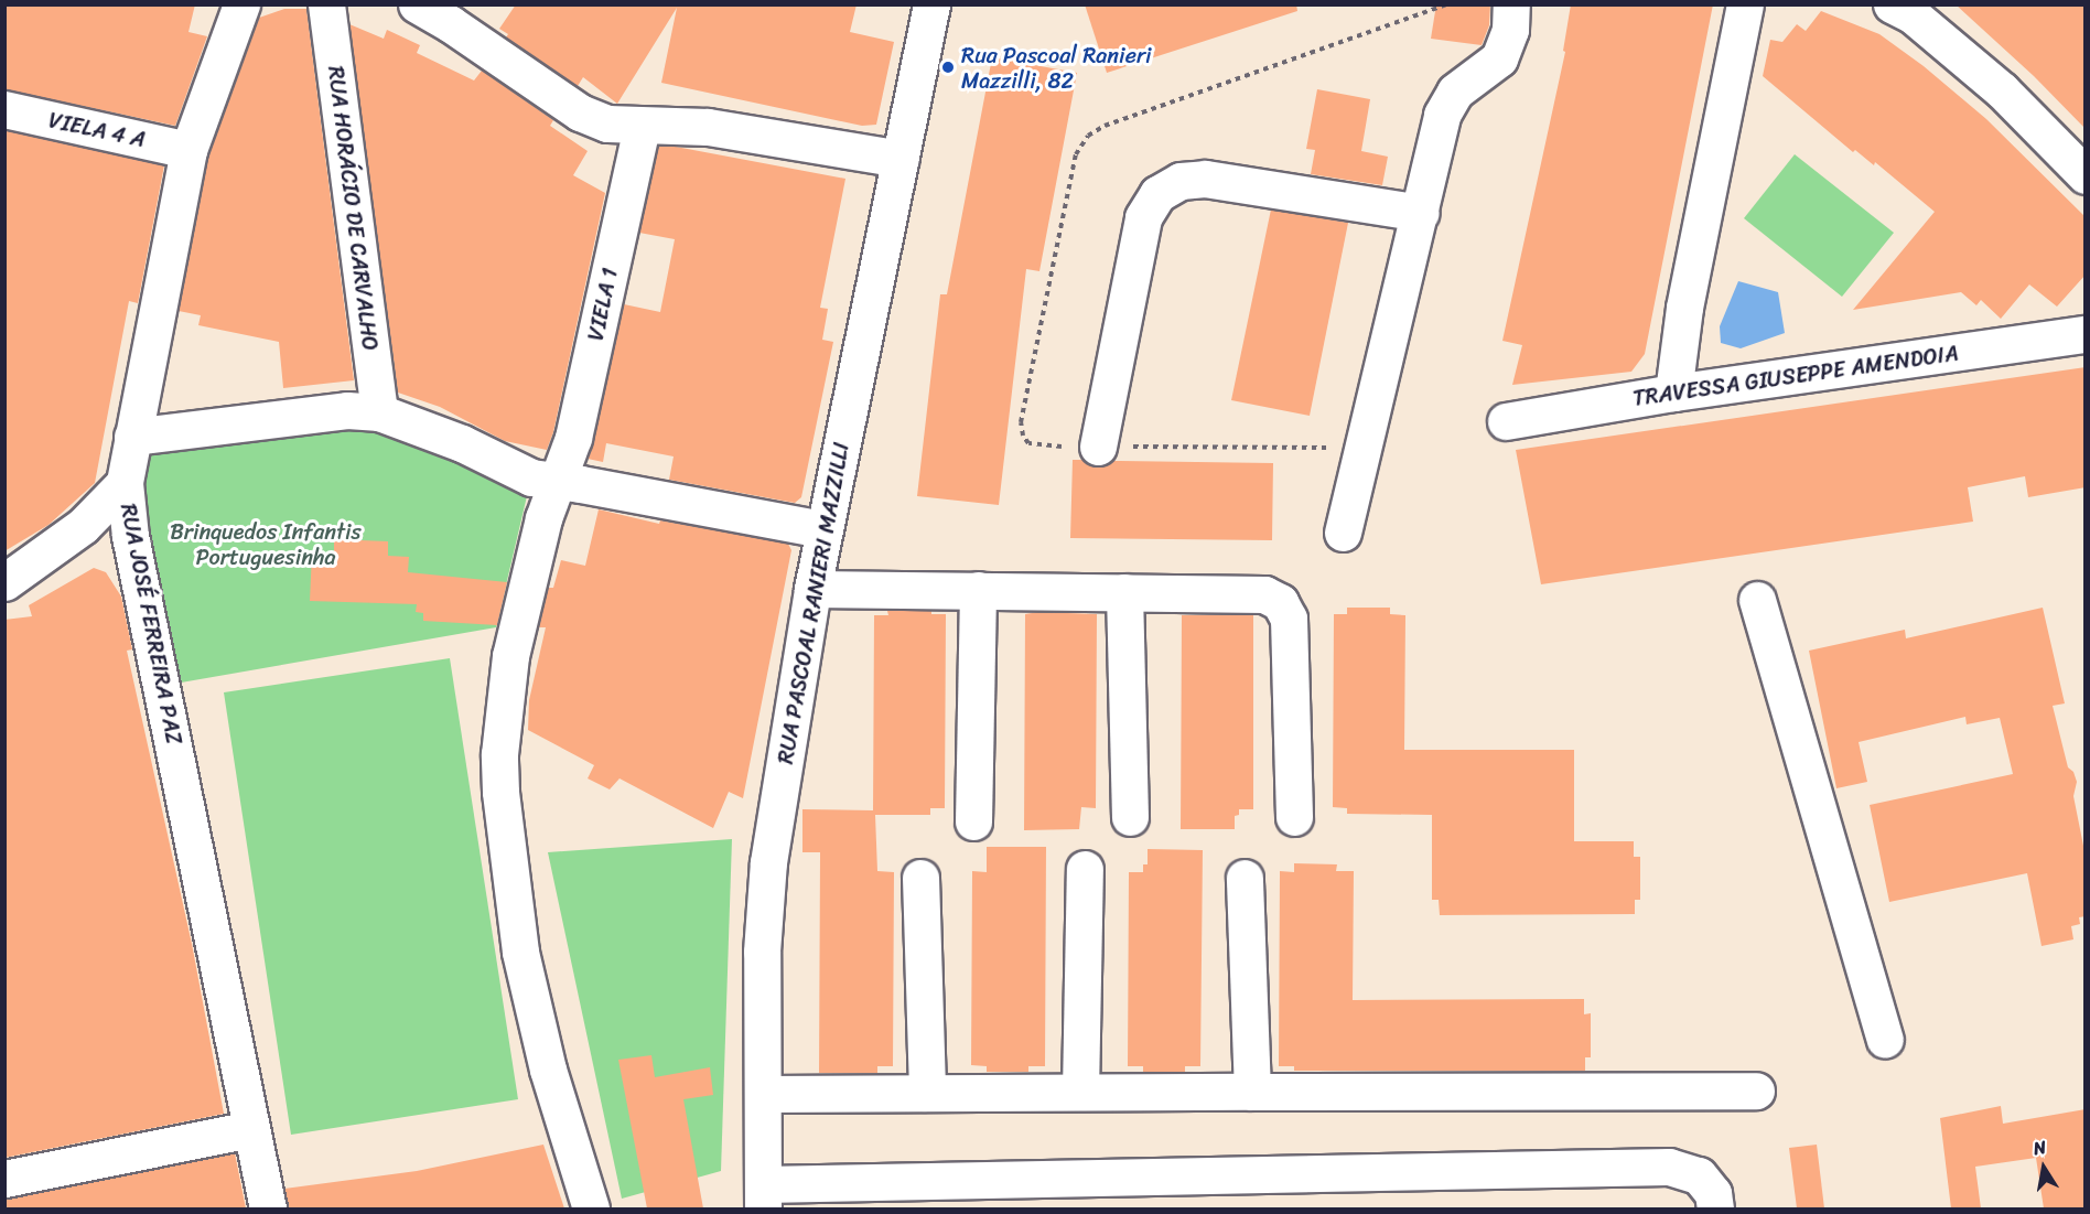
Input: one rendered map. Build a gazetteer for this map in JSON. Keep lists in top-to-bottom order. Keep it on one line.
{"streets":{"street":["VIELA 4 A","RUA HORÁCIO DE CARVALHO","VIELA 1","TRAVESSA GIUSEPPE AMENDOIA","RUA PASCOAL RANIERI MAZZILLI","RUA JOSÉ FERREIRA PAZ"]},"crossings":[["VIELA 4 A","RUA JOSÉ FERREIRA PAZ"]],"parks":["Brinquedos Infantis Portuguesinha"],"places":["Rua Pascoal Ranieri Mazzilli, 82"],"north":"top"}
